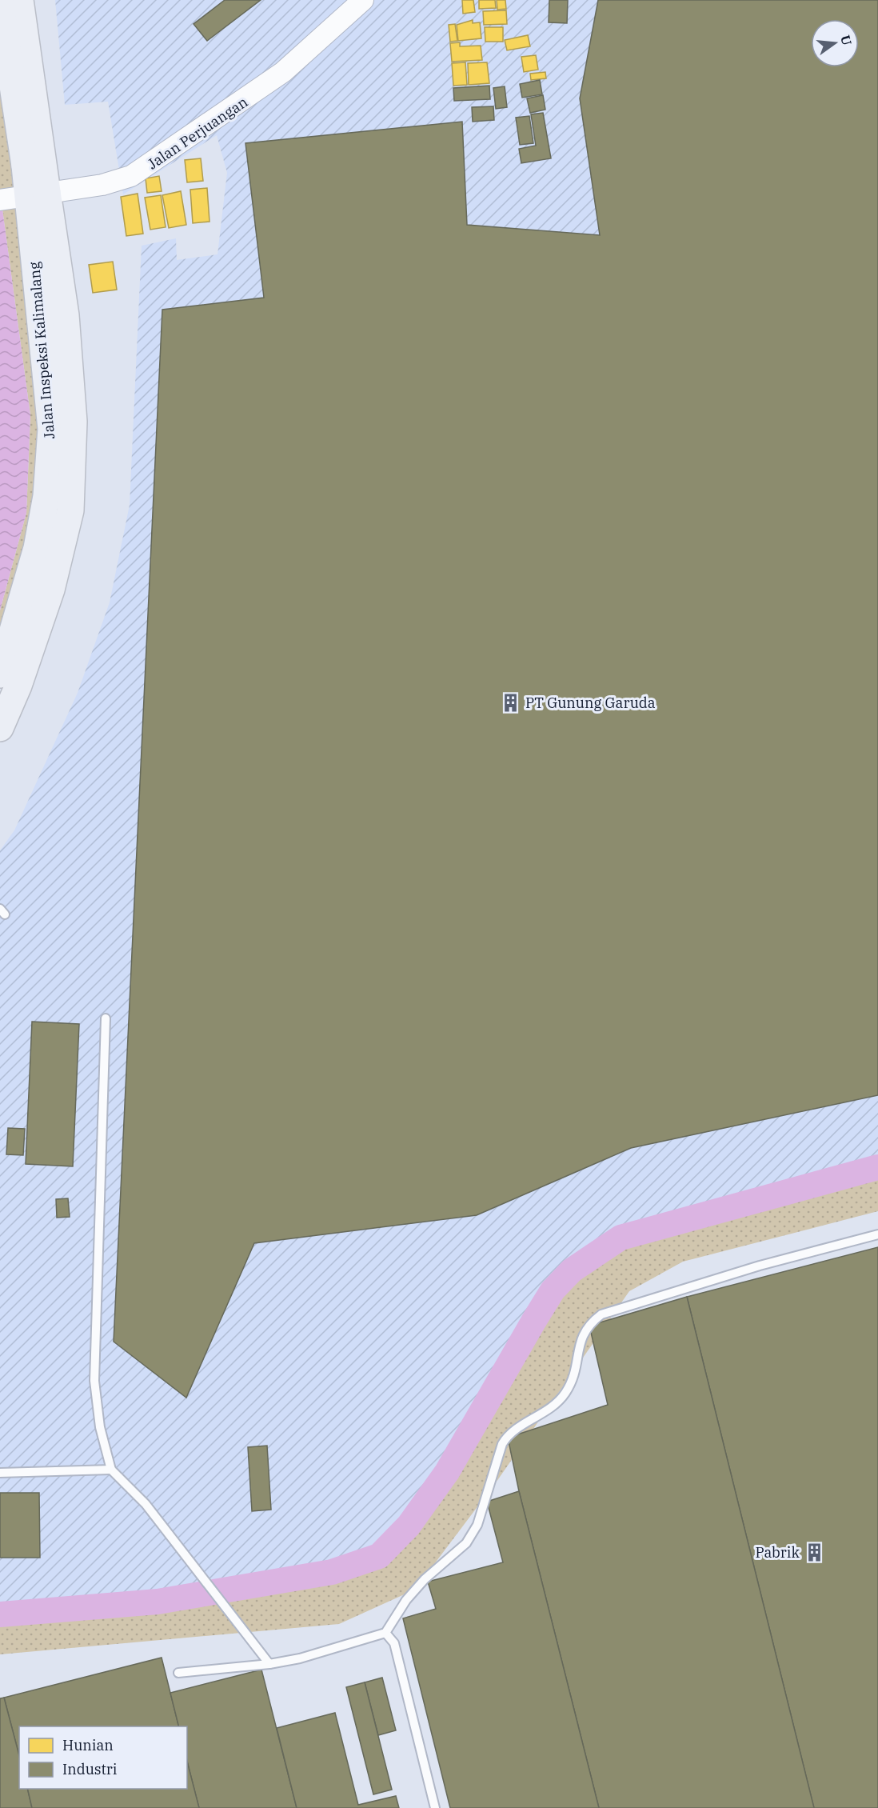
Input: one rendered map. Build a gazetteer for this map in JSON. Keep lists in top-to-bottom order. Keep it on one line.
{"streets":{"main road":["Jalan Inspeksi Kalimalang"],"street":["Jalan Perjuangan"]},"crossings":[["Jalan Perjuangan","Jalan Inspeksi Kalimalang"]],"places":{"building":["PT Gunung Garuda","Pabrik"]},"legend":["Hunian","Industri"],"north":"right"}
